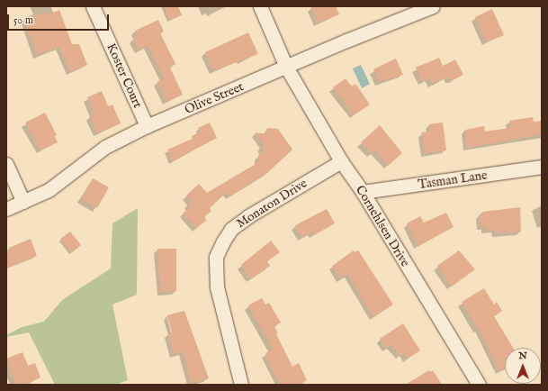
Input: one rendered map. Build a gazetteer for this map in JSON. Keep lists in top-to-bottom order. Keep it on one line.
{"streets":{"street":["Koster Court","Olive Street","Tasman Lane","Monaton Drive","Cornehlsen Drive"]},"crossings":[["Koster Court","Olive Street"],["Olive Street","Cornehlsen Drive"],["Tasman Lane","Cornehlsen Drive"],["Monaton Drive","Cornehlsen Drive"]],"scale_bar":"50 m","north":"top"}
